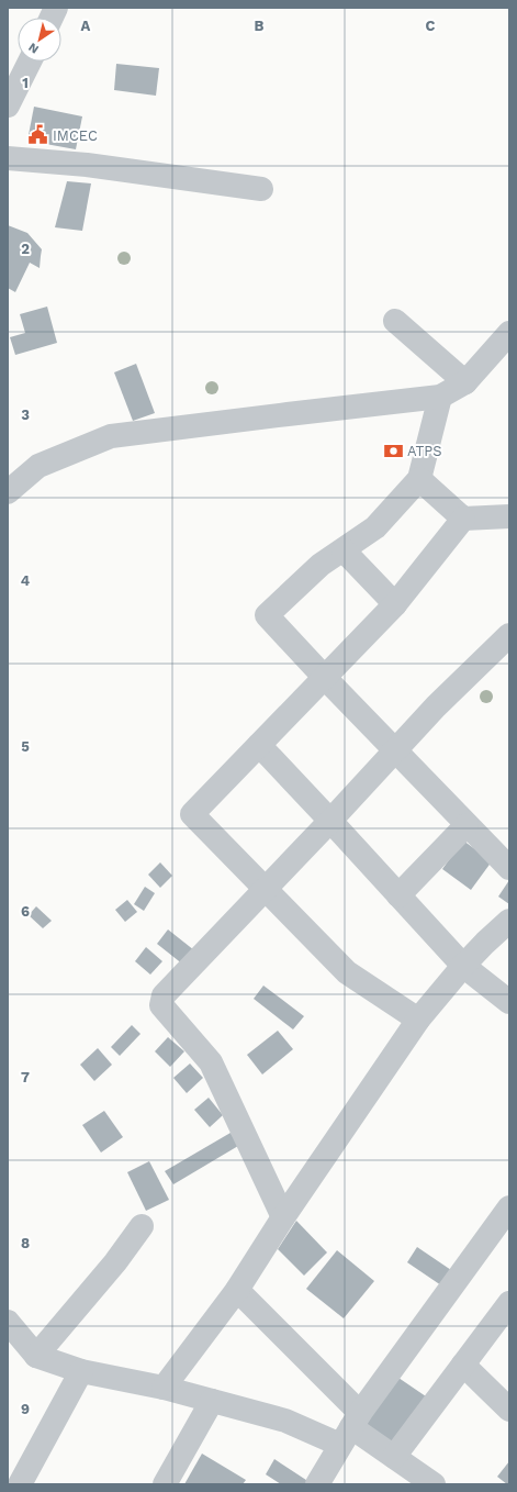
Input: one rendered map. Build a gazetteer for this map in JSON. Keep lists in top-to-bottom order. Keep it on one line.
{"places":{"public building":["IMCEC"],"bank":["ATPS"]},"north":"bottom left","grid":{"columns":["A","B","C"],"rows":["1","2","3","4","5","6","7","8","9"]}}
